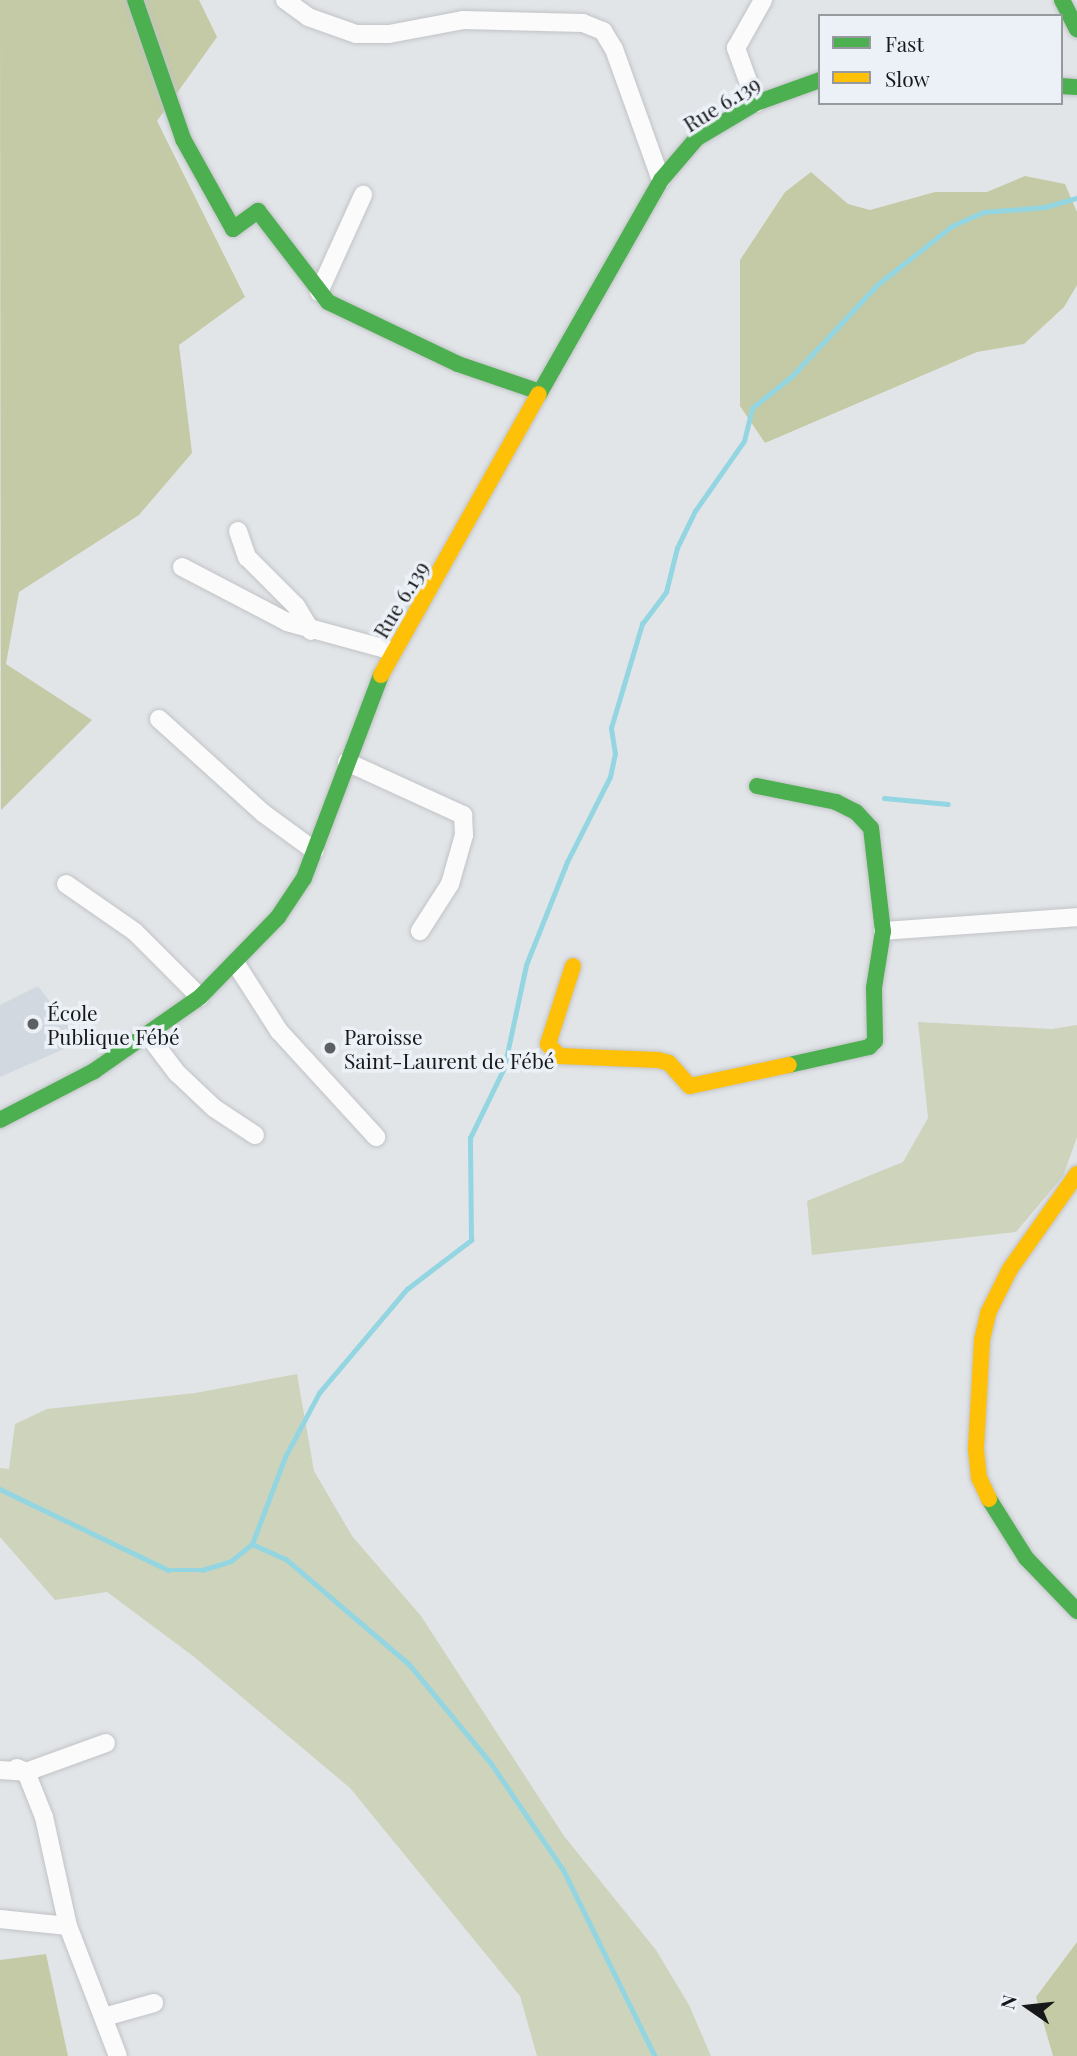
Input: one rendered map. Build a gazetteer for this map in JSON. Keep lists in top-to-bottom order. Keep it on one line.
{"streets":{"street":["Rue 6.139"]},"places":["École Publique Fébé","Paroisse Saint-Laurent de Fébé"],"legend":["Fast","Slow"],"north":"left"}
